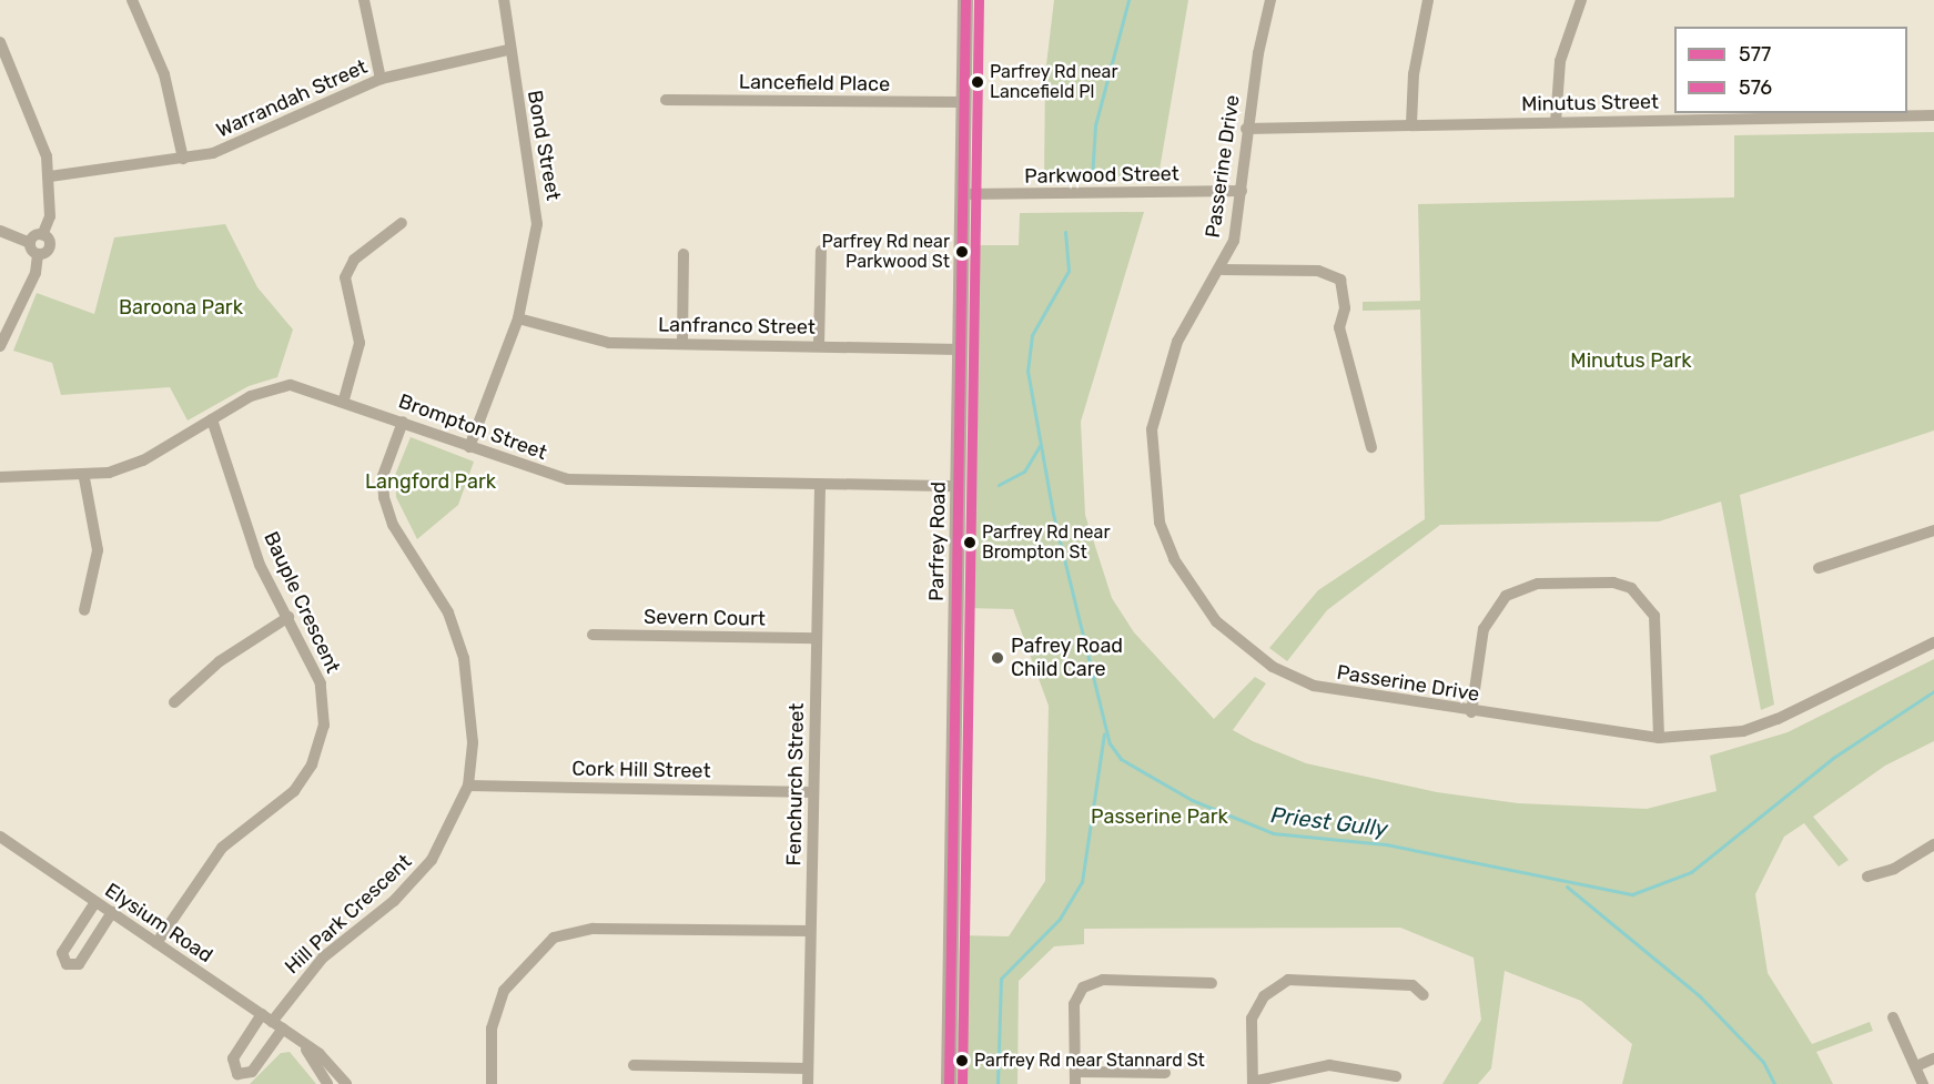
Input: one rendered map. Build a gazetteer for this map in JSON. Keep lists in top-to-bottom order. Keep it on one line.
{"streets":{"main road":["Parfrey Road"],"street":["Lancefield Place","Warrandah Street","Minutus Street","Bond Street","Passerine Drive","Parkwood Street","Lanfranco Street","Brompton Street","Bauple Crescent","Severn Court","Cork Hill Street","Fenchurch Street","Hill Park Crescent","Elysium Road"]},"crossings":[["Lancefield Place","Parfrey Road"],["Warrandah Street","Bond Street"],["Minutus Street","Passerine Drive"],["Bond Street","Lanfranco Street"],["Bond Street","Brompton Street"],["Passerine Drive","Parkwood Street"],["Parkwood Street","Parfrey Road"],["Lanfranco Street","Parfrey Road"],["Brompton Street","Parfrey Road"],["Brompton Street","Bauple Crescent"],["Brompton Street","Fenchurch Street"],["Brompton Street","Hill Park Crescent"],["Bauple Crescent","Elysium Road"],["Severn Court","Fenchurch Street"],["Cork Hill Street","Fenchurch Street"],["Cork Hill Street","Hill Park Crescent"],["Hill Park Crescent","Elysium Road"]],"water":["Priest Gully"],"parks":["Baroona Park","Minutus Park","Langford Park","Passerine Park"],"places":["Parfrey Rd near Lancefield Pl","Parfrey Rd near Parkwood St","Parfrey Rd near Brompton St","Pafrey Road Child Care","Parfrey Rd near Stannard St"],"lines":["transit line 577","transit line 576"],"legend":["577","576"]}
